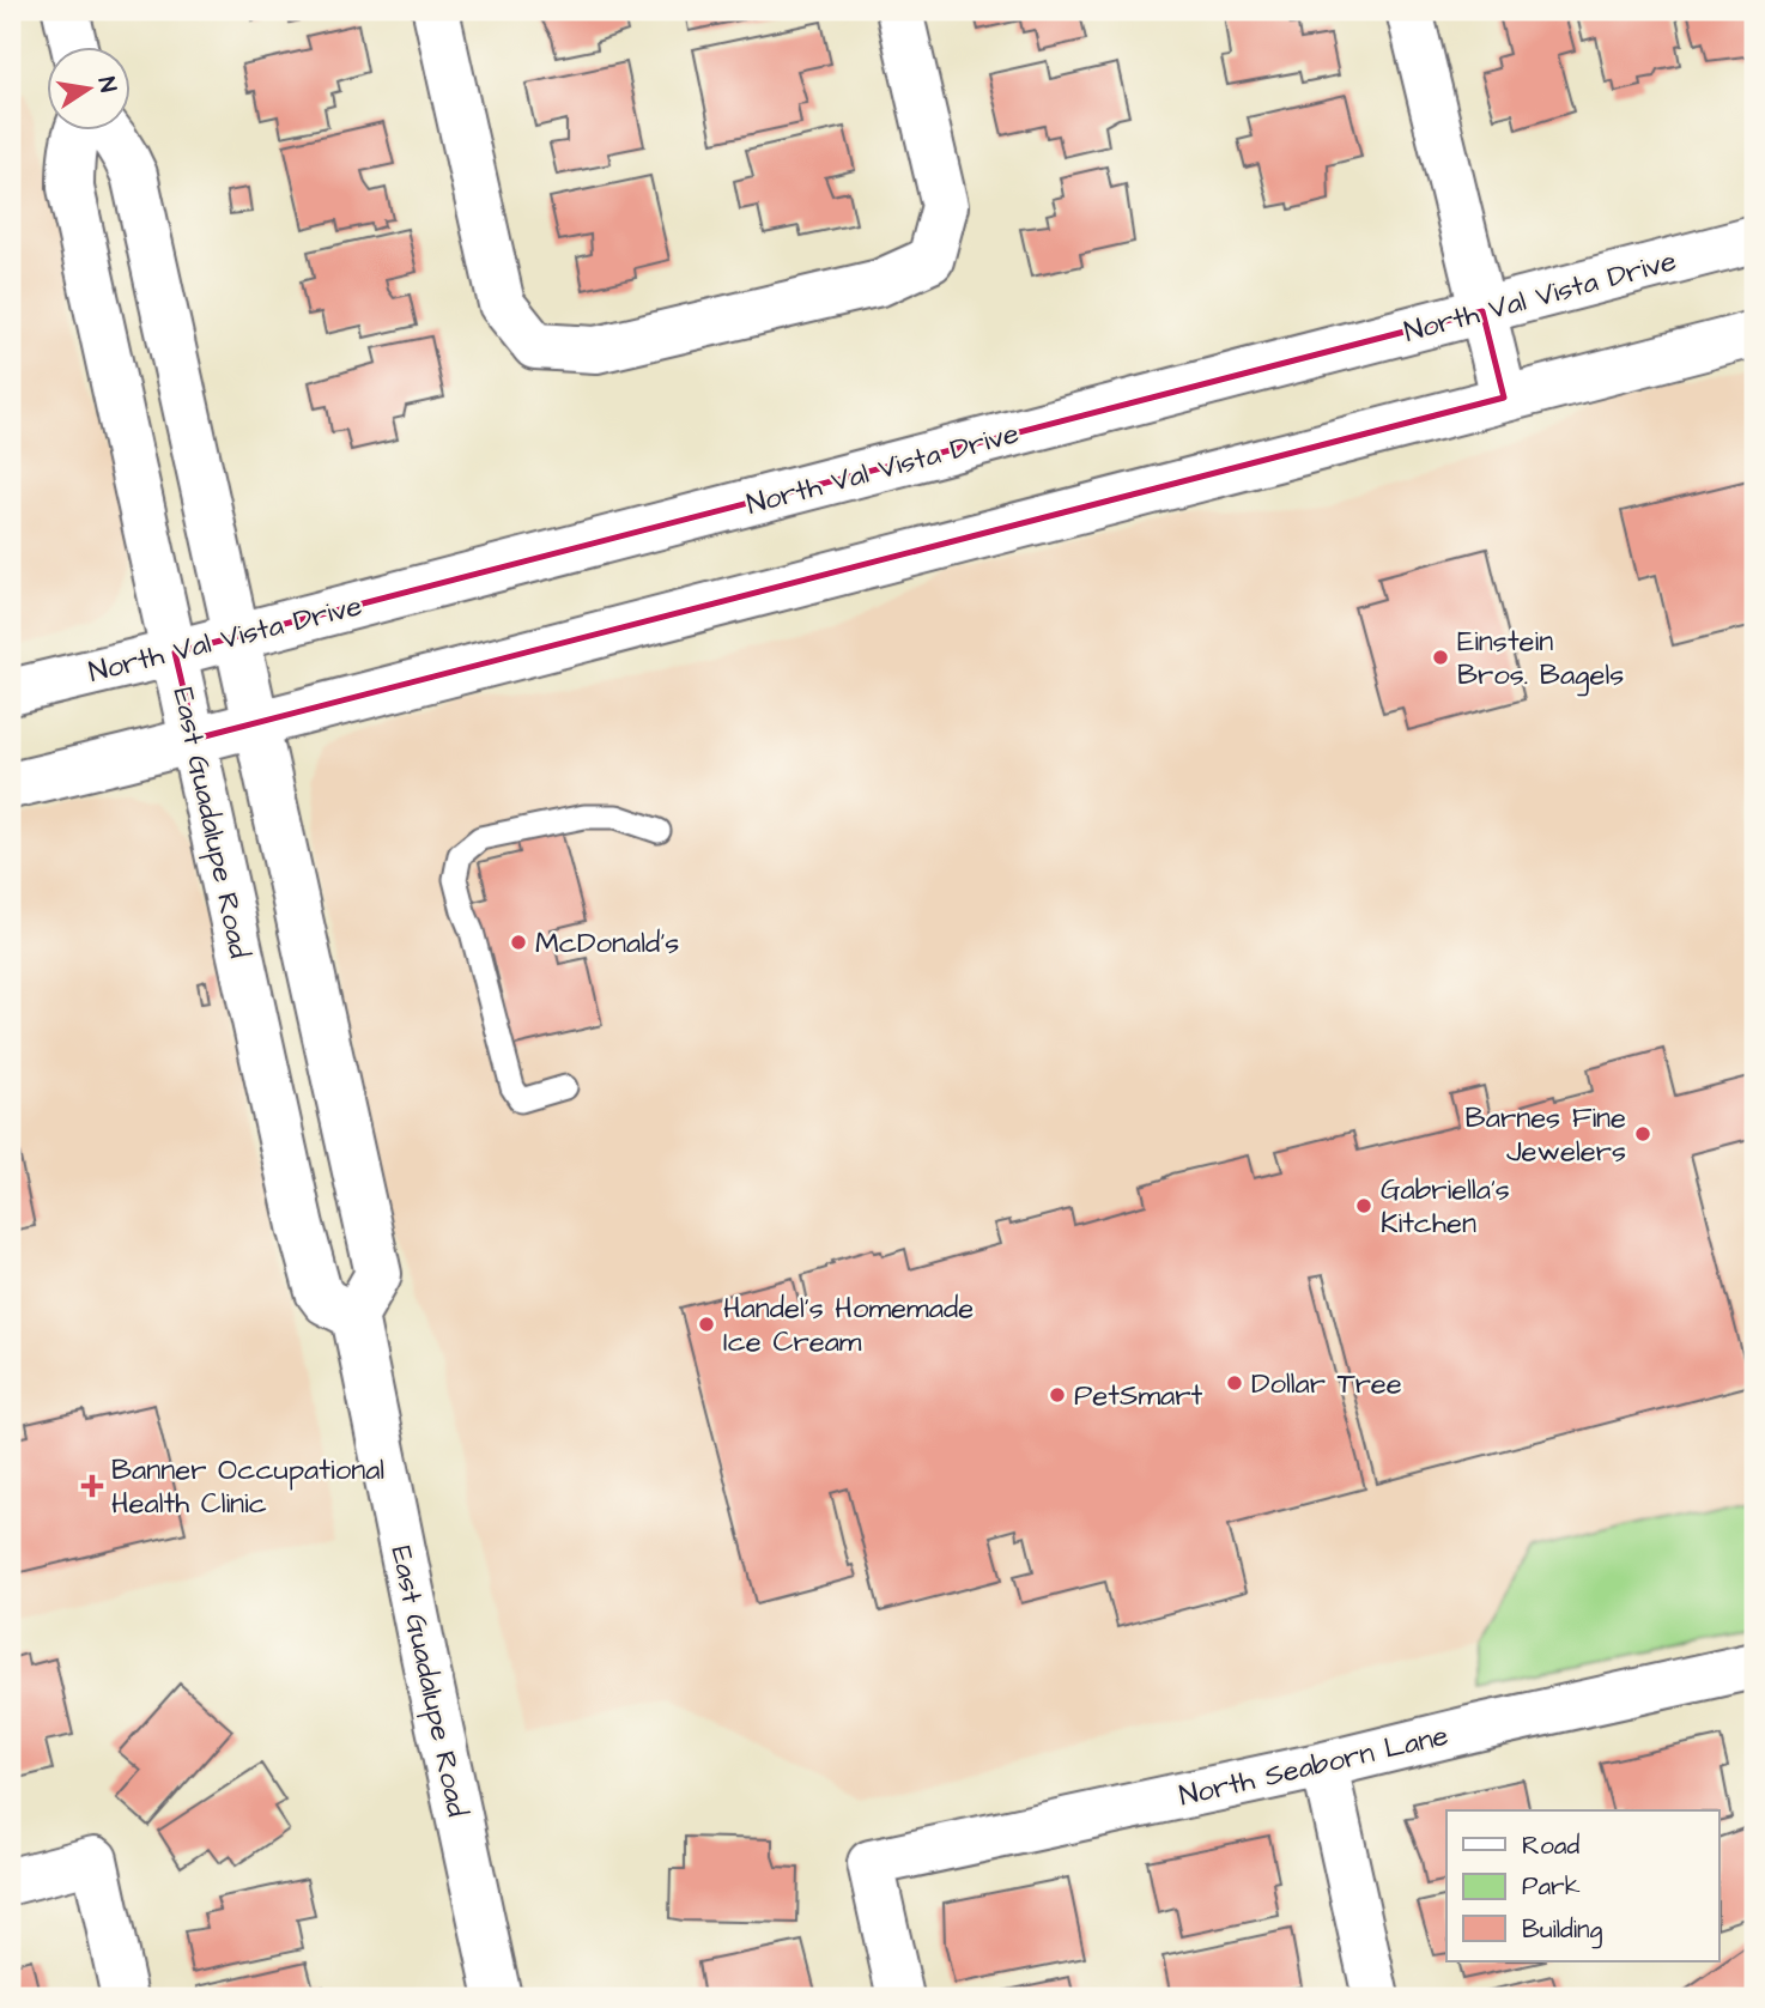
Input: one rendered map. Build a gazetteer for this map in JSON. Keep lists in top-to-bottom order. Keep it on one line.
{"streets":{"main road":["North Val Vista Drive","East Guadalupe Road","North Seaborn Lane"]},"crossings":[["North Val Vista Drive","East Guadalupe Road"]],"places":{"other":["Einstein Bros. Bagels","McDonald's","Barnes Fine Jewelers","Gabriella's Kitchen","Handel's Homemade Ice Cream","Dollar Tree","PetSmart"],"health":["Banner Occupational Health Clinic"]},"legend":["Road","Park","Building"],"north":"right"}
